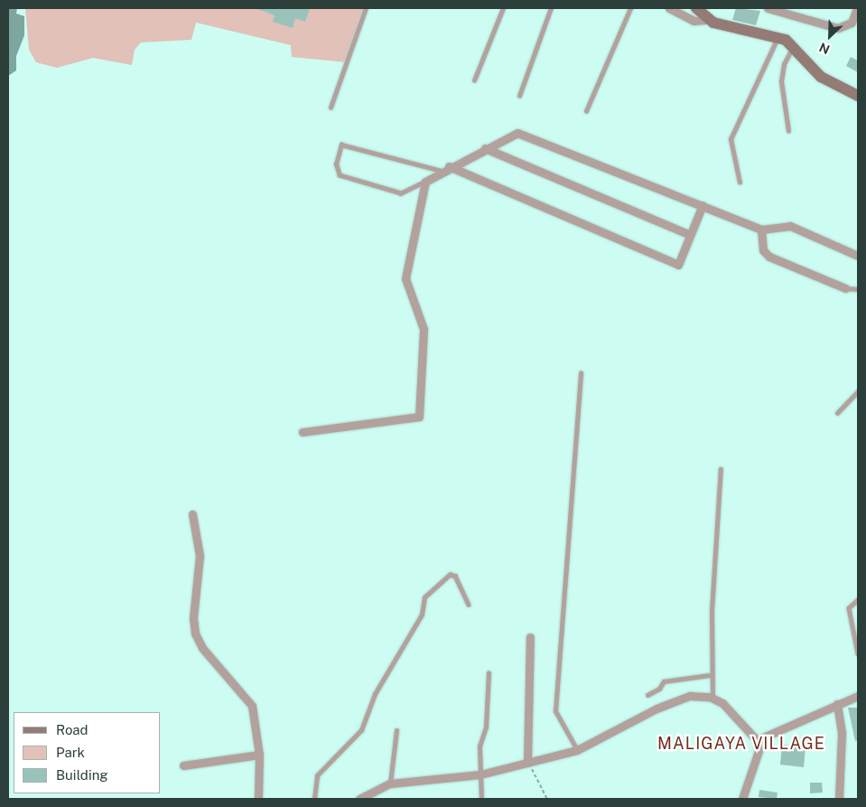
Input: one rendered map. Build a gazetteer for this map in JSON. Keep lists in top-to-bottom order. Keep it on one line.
{"districts":["MALIGAYA VILLAGE"],"legend":["Road","Park","Building"],"north":"bottom left"}
